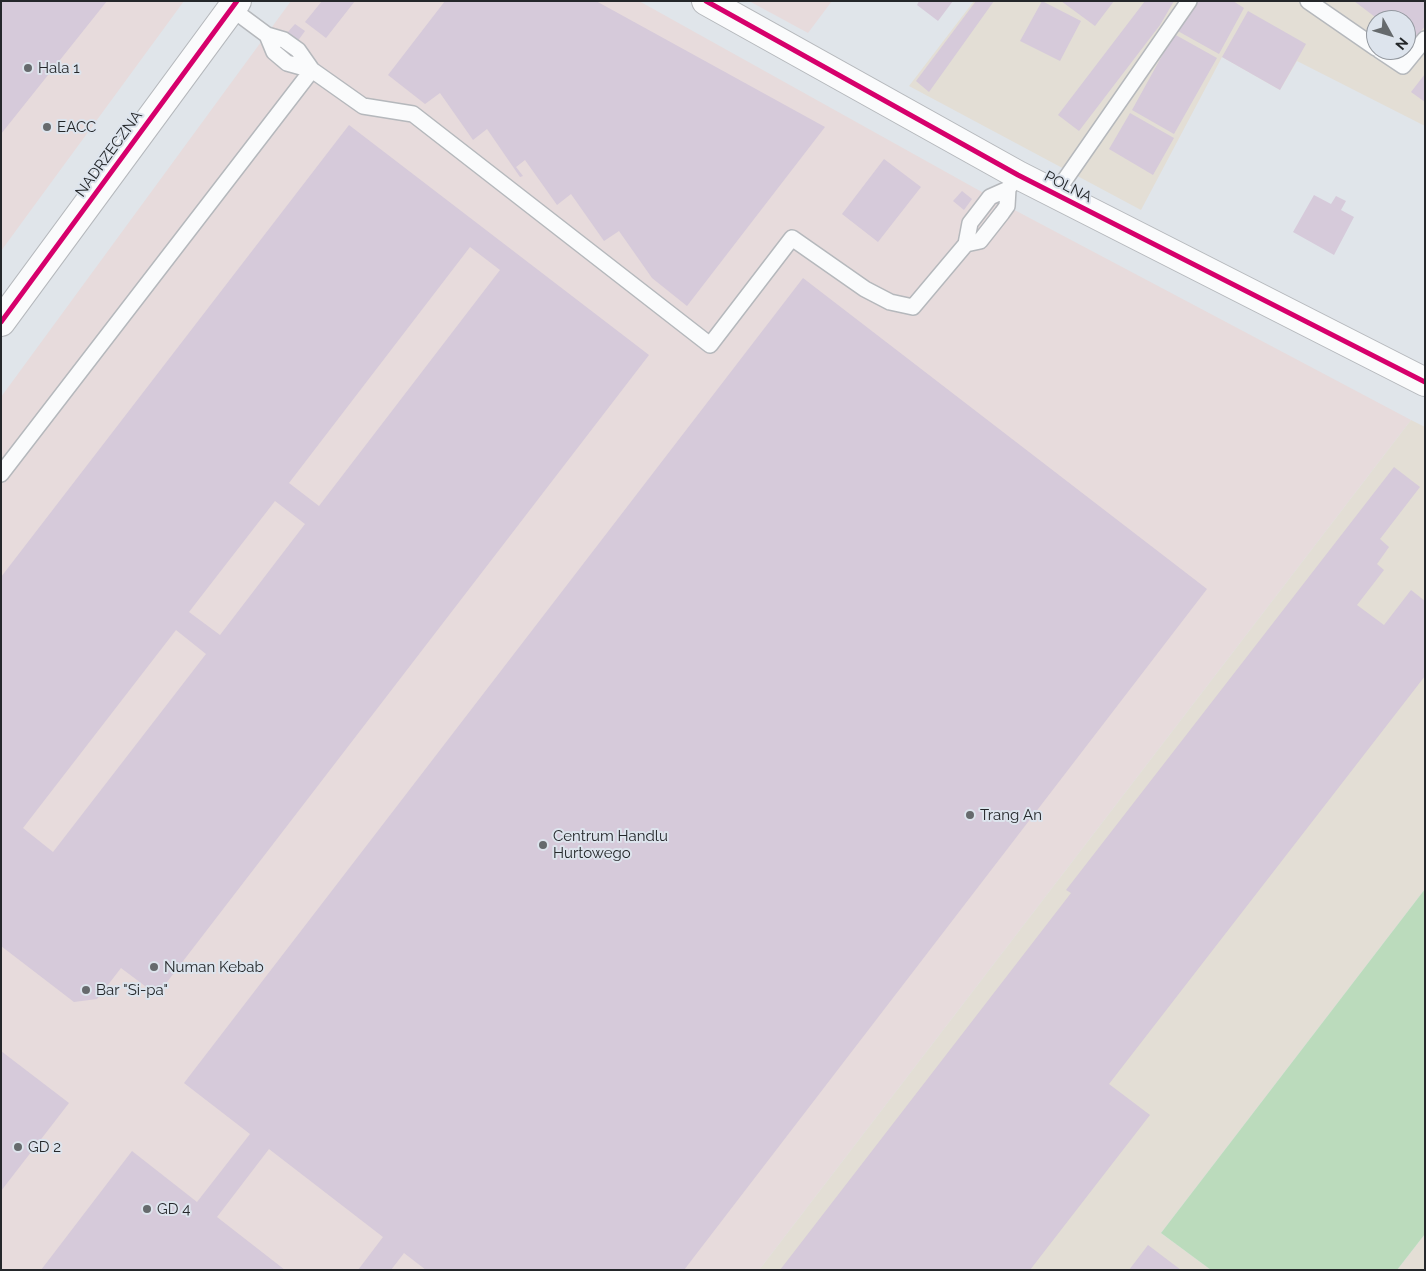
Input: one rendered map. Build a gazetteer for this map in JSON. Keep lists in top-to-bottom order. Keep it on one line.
{"streets":{"street":["NADRZECZNA","POLNA"]},"places":["Hala 1","EACC","Trang An","Centrum Handlu Hurtowego","Numan Kebab","Bar \"Si-pa\"","GD 2","GD 4"],"north":"bottom right"}
